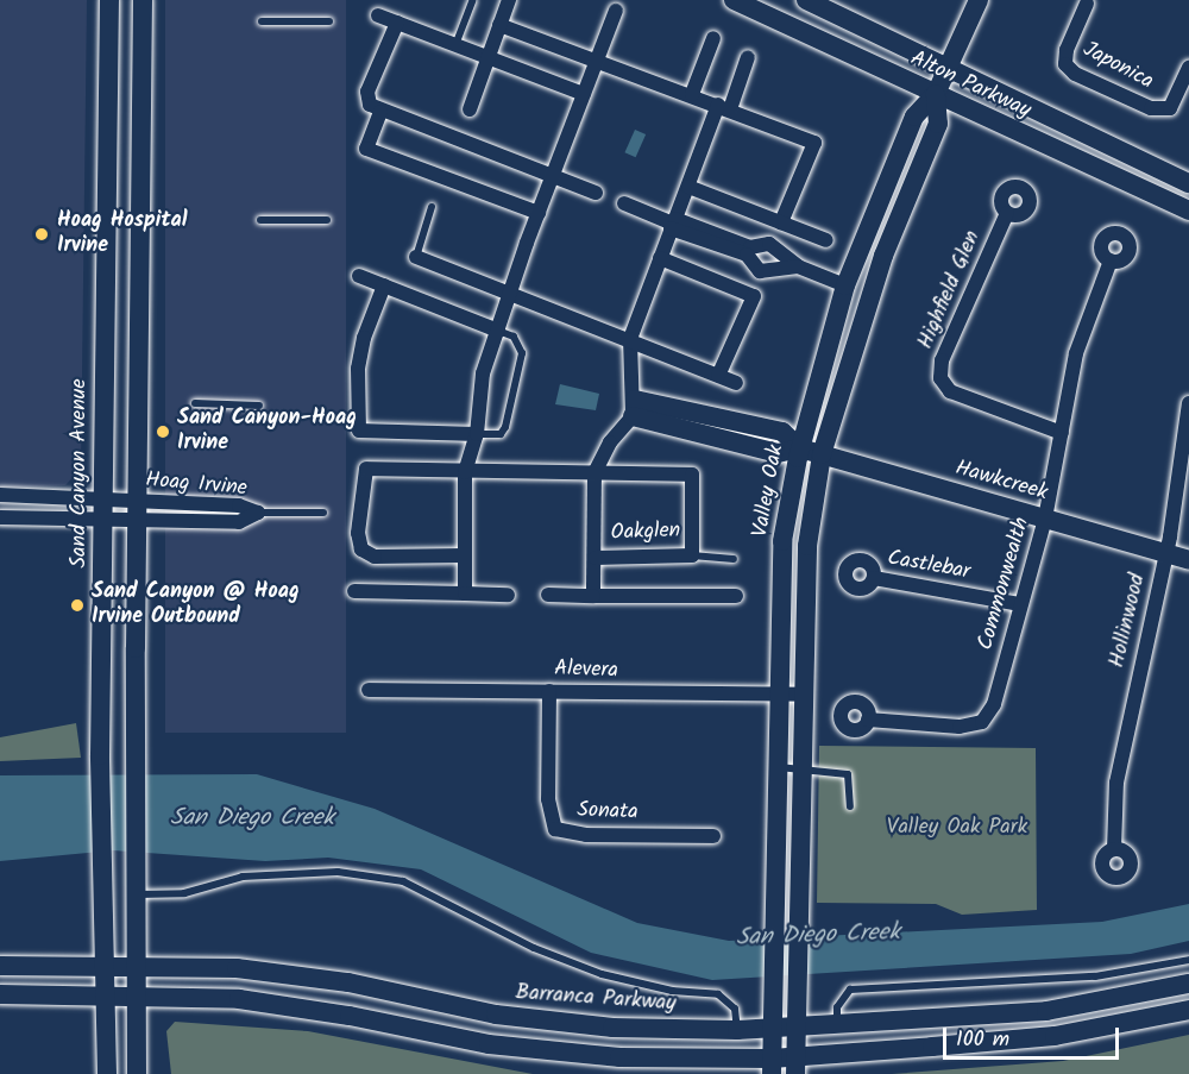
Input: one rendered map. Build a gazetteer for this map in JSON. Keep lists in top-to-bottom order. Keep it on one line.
{"streets":{"main road":["Alton Parkway","Sand Canyon Avenue","Hawkcreek","Valley Oak","Barranca Parkway"],"street":["Japonica","Highfield Glen","Hoag Irvine","Oakglen","Castlebar","Commonwealth","Hollinwood","Alevera","Sonata"]},"crossings":[["Alton Parkway","Valley Oak"],["Highfield Glen","Commonwealth"],["Sand Canyon Avenue","Hoag Irvine"],["Sand Canyon Avenue","Barranca Parkway"],["Hawkcreek","Valley Oak"],["Hawkcreek","Commonwealth"],["Hawkcreek","Hollinwood"],["Valley Oak","Alevera"],["Valley Oak","Barranca Parkway"],["Castlebar","Commonwealth"],["Alevera","Sonata"]],"water":["San Diego Creek"],"parks":["Valley Oak Park"],"places":["Hoag Hospital Irvine","Sand Canyon-Hoag Irvine","Sand Canyon @ Hoag Irvine Outbound"],"scale_bar":"100 m"}
